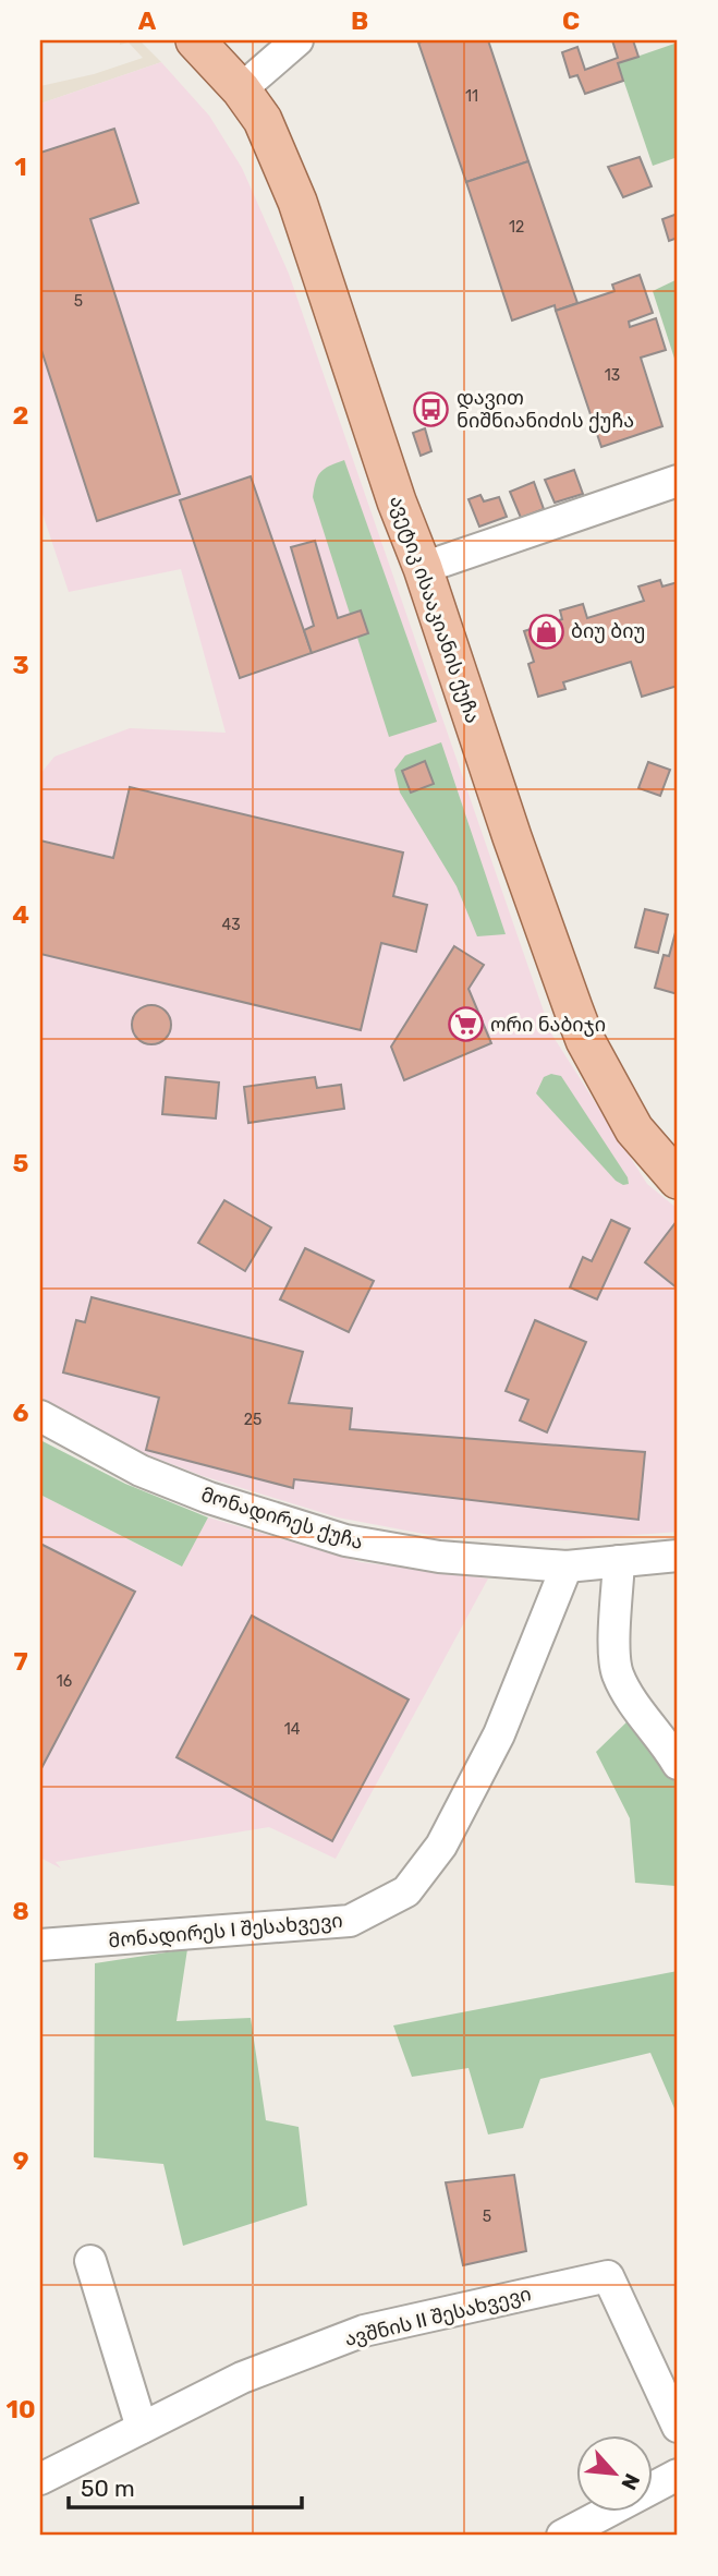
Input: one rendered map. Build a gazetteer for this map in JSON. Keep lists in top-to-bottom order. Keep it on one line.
{"streets":{"main road":["ავეტიკ ისააკიანის ქუჩა"],"street":["მონადირეს ქუჩა","მონადირეს I შესახვევი","ავშნის II შესახვევი"]},"crossings":[["მონადირეს ქუჩა","მონადირეს I შესახვევი"]],"places":{"bus stop":["დავით ნიშნიანიძის ქუჩა"],"shop":["ბიუ ბიუ"],"supermarket":["ორი ნაბიჯი"]},"house_numbers":["11","12","5","13","43","25","16","14","5"],"scale_bar":"50 m","north":"bottom right","grid":{"columns":["A","B","C"],"rows":["1","2","3","4","5","6","7","8","9","10"]}}
